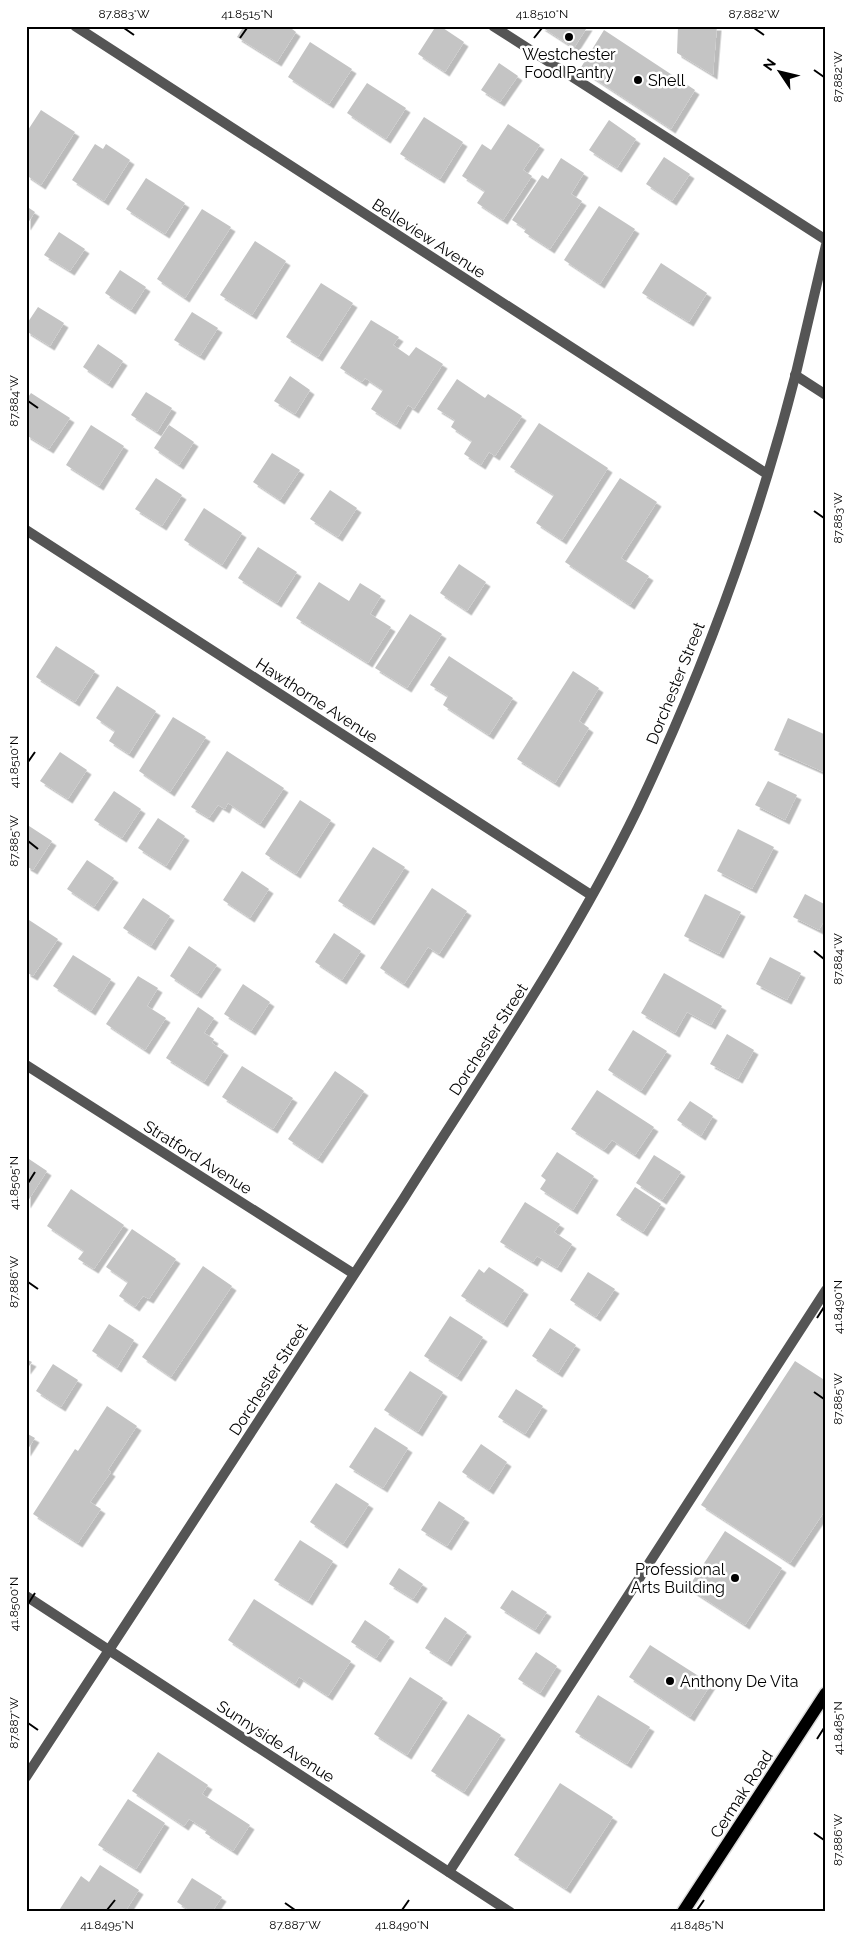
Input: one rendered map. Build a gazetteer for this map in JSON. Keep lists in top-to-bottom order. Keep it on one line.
{"streets":{"main road":["Cermak Road"],"street":["Belleview Avenue","Dorchester Street","Hawthorne Avenue","Stratford Avenue","Sunnyside Avenue"]},"crossings":[["Belleview Avenue","Dorchester Street"],["Dorchester Street","Hawthorne Avenue"],["Dorchester Street","Stratford Avenue"],["Dorchester Street","Sunnyside Avenue"]],"places":["Westchester Food Pantry","Shell","Professional Arts Building","Anthony De Vita"],"north":"top left","coordinates":["87.883°W","41.8515°N","41.8510°N","87.882°W","87.884°W","87.885°W","41.8505°N","87.886°W","41.8490°N","41.8500°N","87.887°W","41.8485°N","41.8495°N"]}
